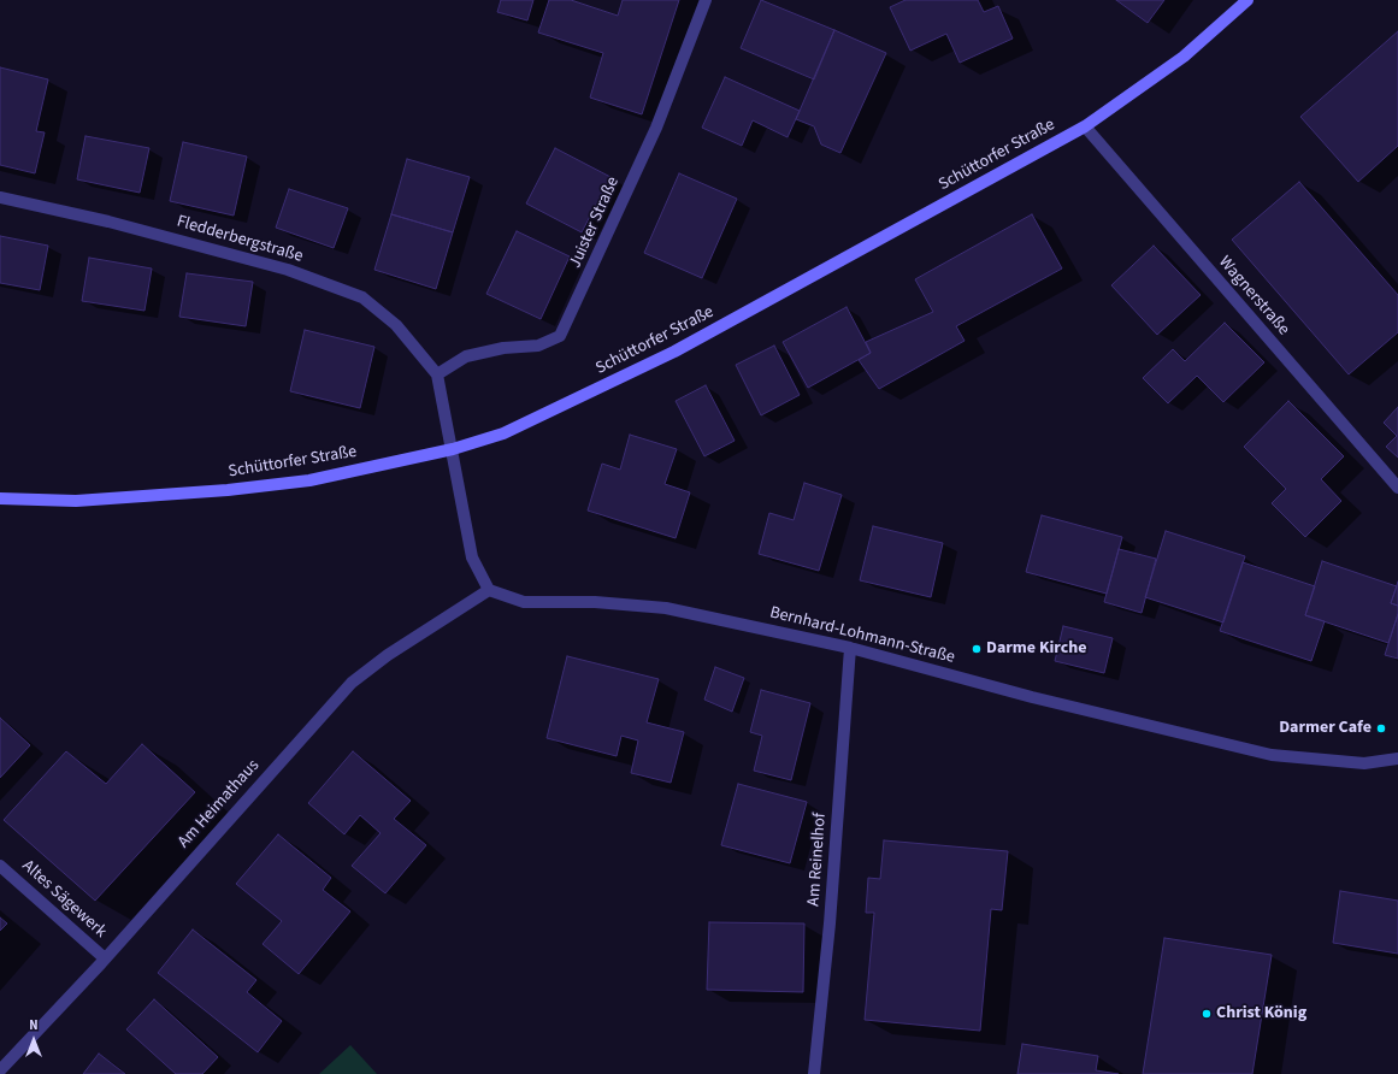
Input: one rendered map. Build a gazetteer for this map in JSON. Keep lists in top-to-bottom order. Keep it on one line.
{"streets":{"main road":["Schüttorfer Straße"],"street":["Juister Straße","Fledderbergstraße","Wagnerstraße","Bernhard-Lohmann-Straße","Am Heimathaus","Am Reinelhof","Altes Sägewerk"]},"crossings":[["Schüttorfer Straße","Wagnerstraße"],["Juister Straße","Fledderbergstraße"],["Bernhard-Lohmann-Straße","Am Heimathaus"],["Bernhard-Lohmann-Straße","Am Reinelhof"],["Am Heimathaus","Altes Sägewerk"]],"places":["Darme Kirche","Darmer Cafe","Christ König"],"north":"top"}
